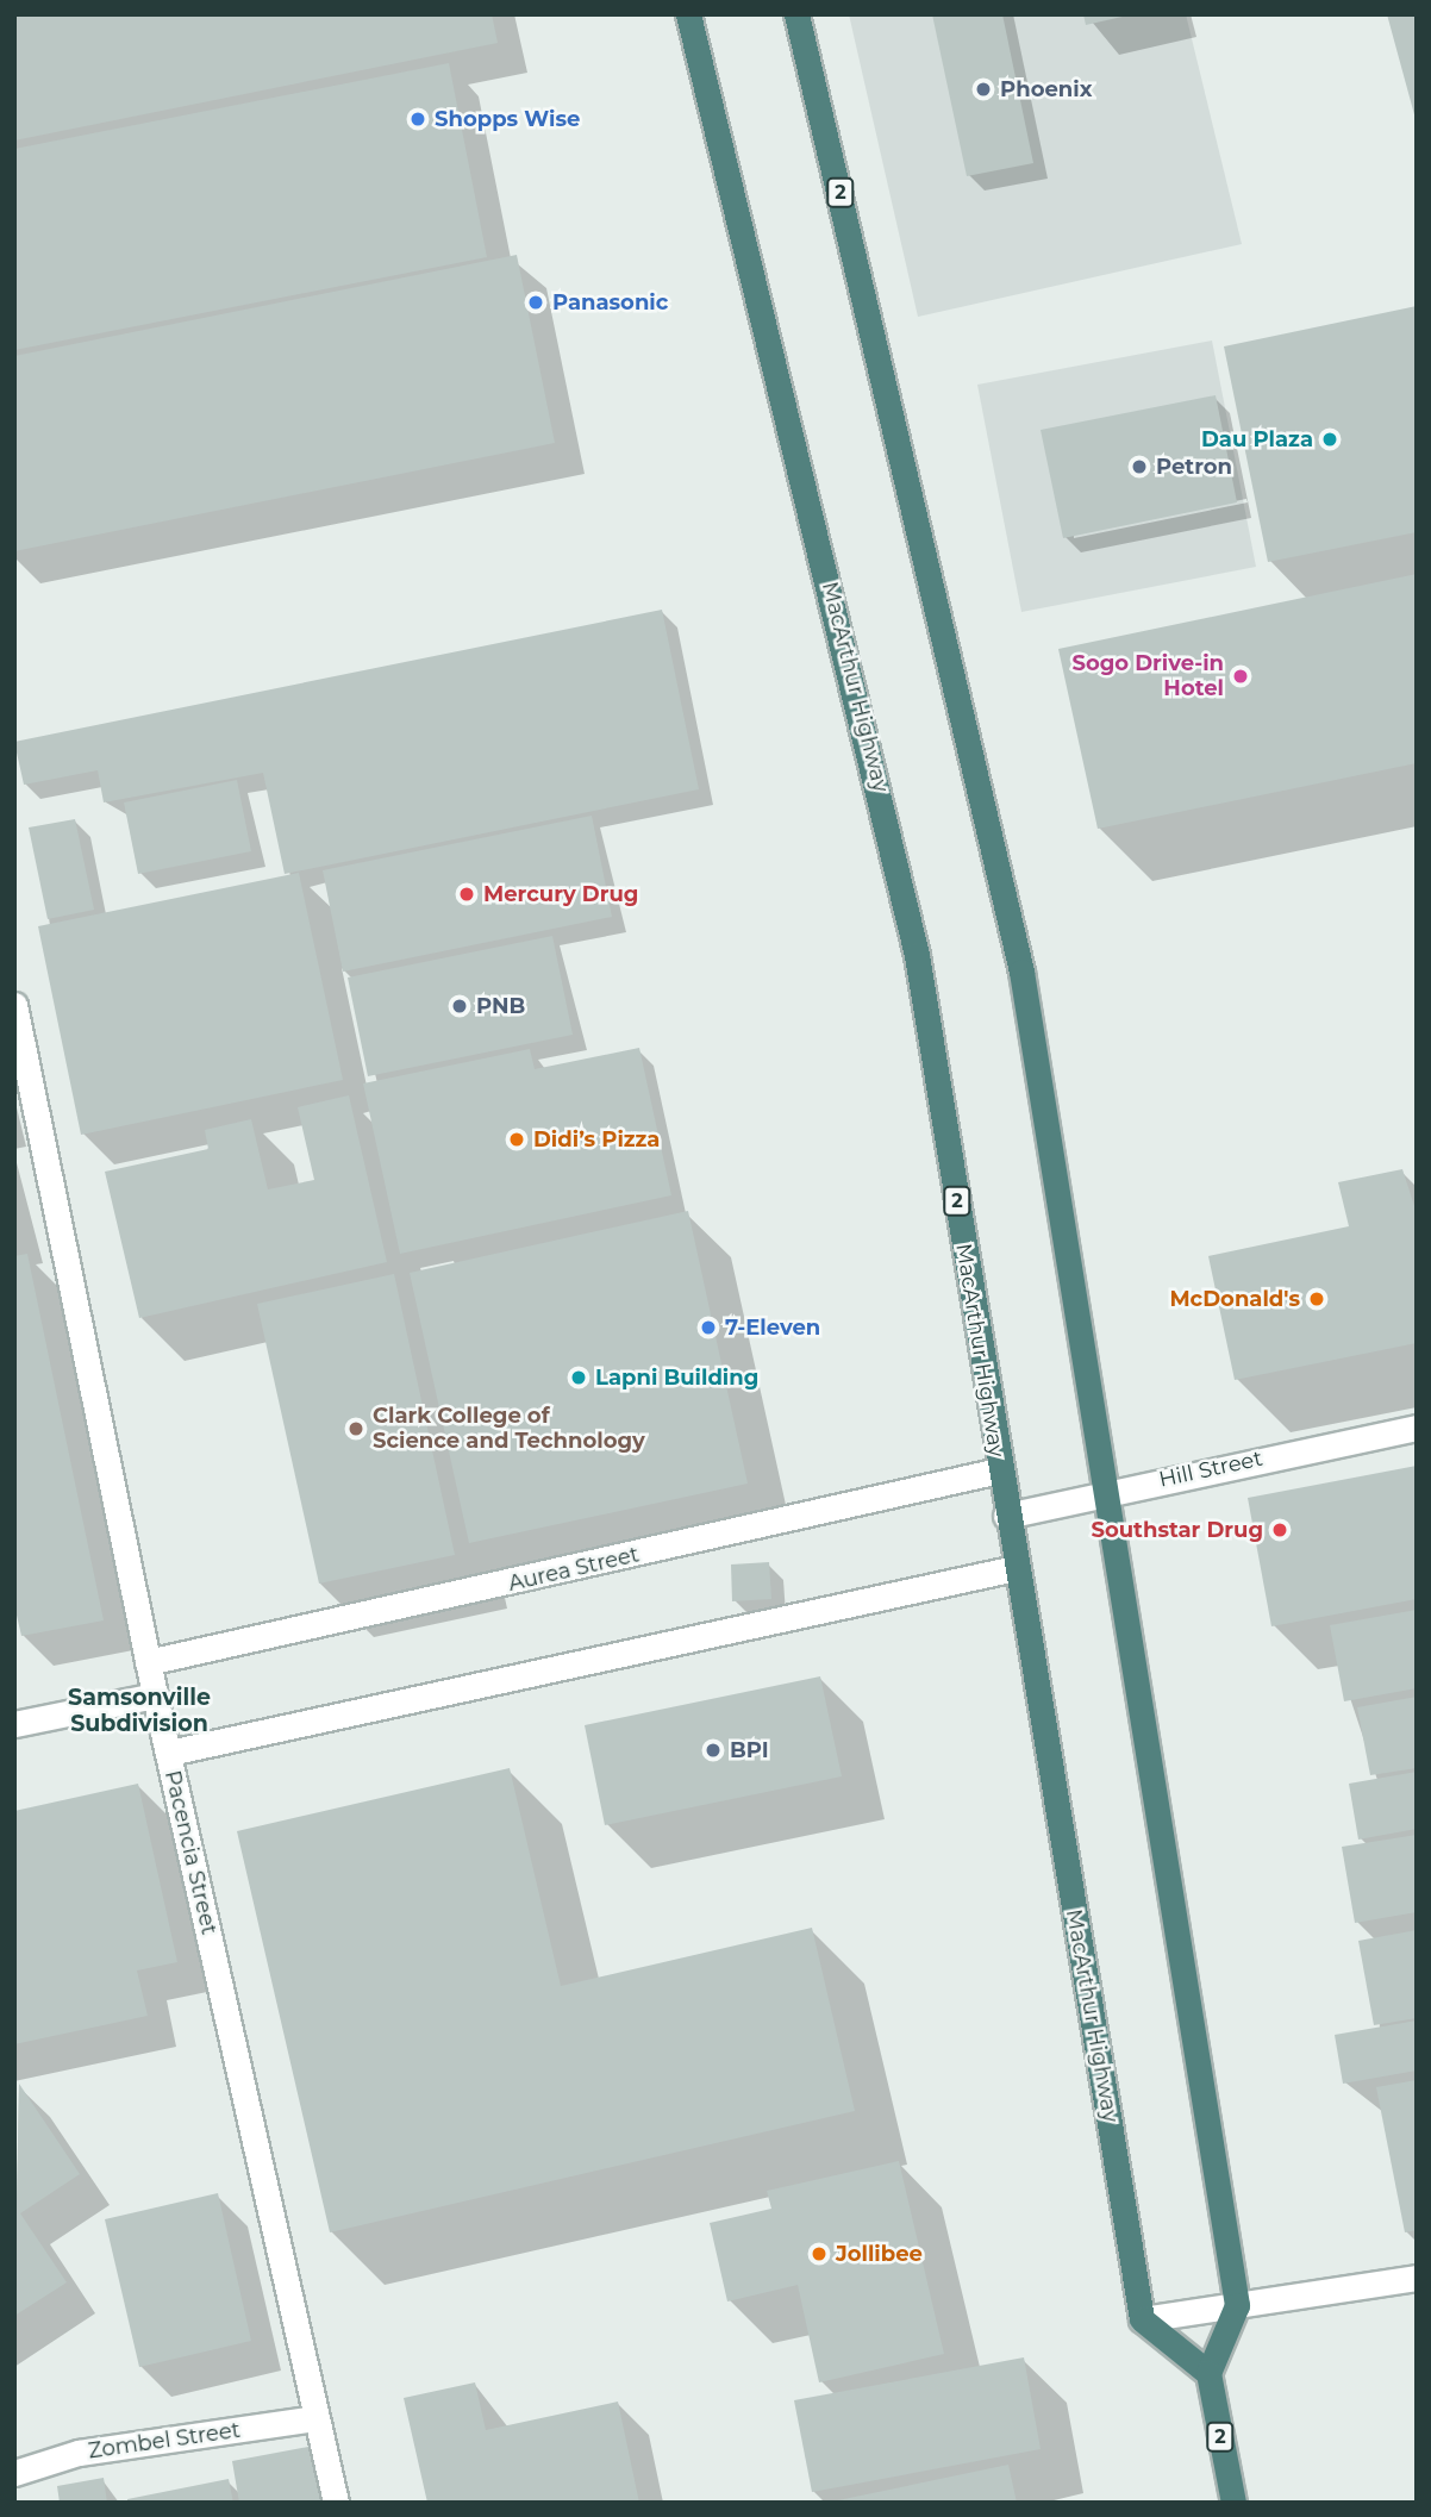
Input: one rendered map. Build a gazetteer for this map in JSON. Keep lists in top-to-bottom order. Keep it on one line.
{"streets":{"highway":["2","MacArthur Highway"],"street":["Hill Street","Aurea Street","Pacencia Street","Zombel Street"]},"crossings":[["2","Hill Street"],["MacArthur Highway","Hill Street"],["MacArthur Highway","Aurea Street"],["Aurea Street","Pacencia Street"],["Pacencia Street","Zombel Street"]],"districts":["Samsonville Subdivision"],"places":["Phoenix","Shopps Wise","Panasonic","Dau Plaza","Petron","Sogo Drive-in Hotel","Mercury Drug","PNB","Didi’s Pizza","McDonald's","7-Eleven","Lapni Building","Clark College of Science and Technology","Southstar Drug","BPI","Jollibee"]}
